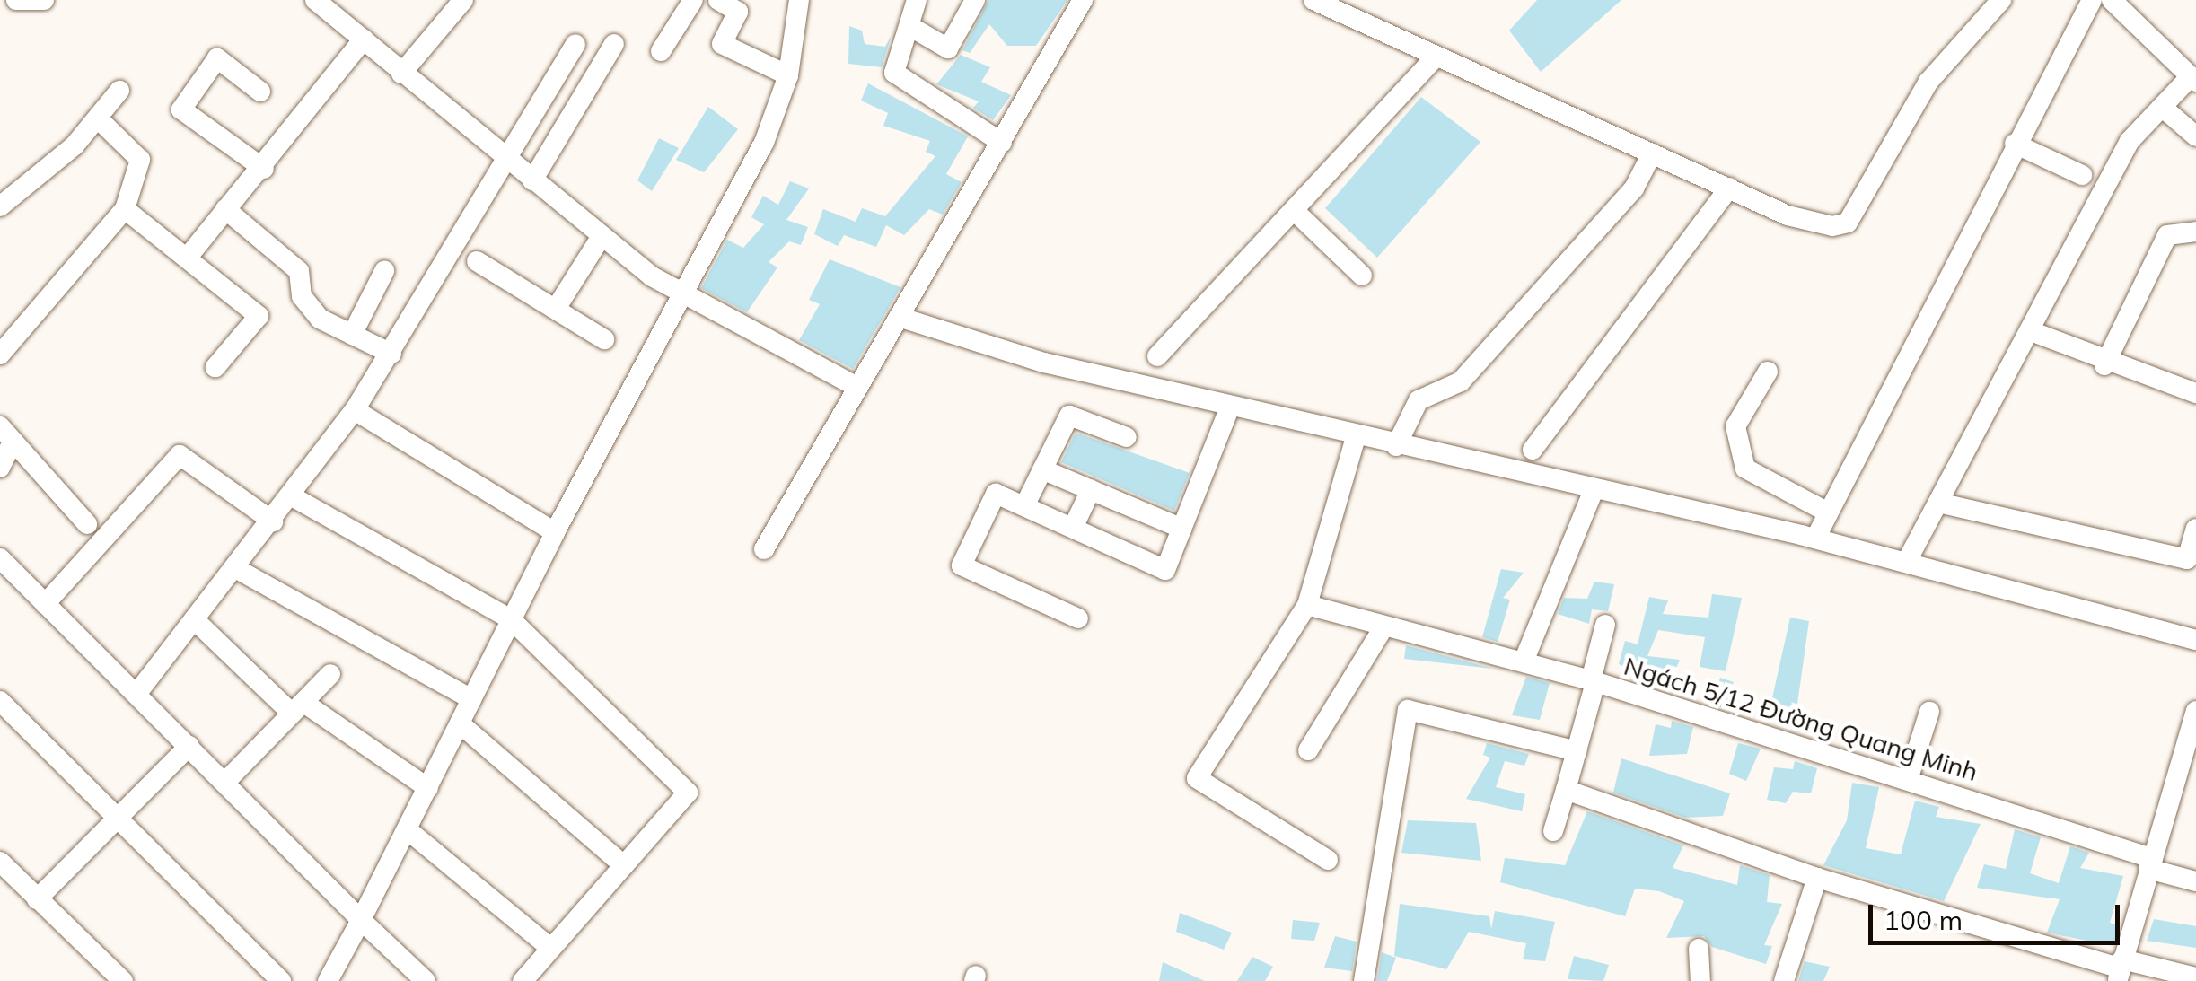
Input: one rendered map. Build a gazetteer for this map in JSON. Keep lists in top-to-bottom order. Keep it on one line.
{"streets":{"street":["Ngách 5/12 Đường Quang Minh"]},"scale_bar":"100 m"}
